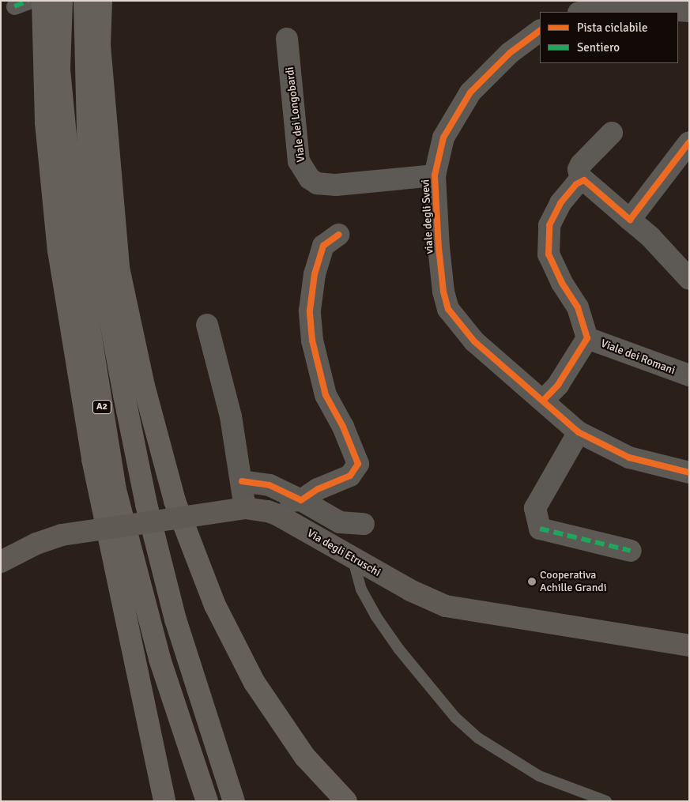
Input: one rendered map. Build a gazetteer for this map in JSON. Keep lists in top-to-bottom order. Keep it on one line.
{"streets":{"highway":["A2"],"main road":["Via degli Etruschi"],"street":["Viale dei Longobardi","viale degli Svevi","Viale dei Romani"]},"crossings":[["Viale dei Longobardi","viale degli Svevi"],["viale degli Svevi","Viale dei Romani"]],"places":["Cooperativa Achille Grandi"],"legend":["Pista ciclabile","Sentiero"]}
